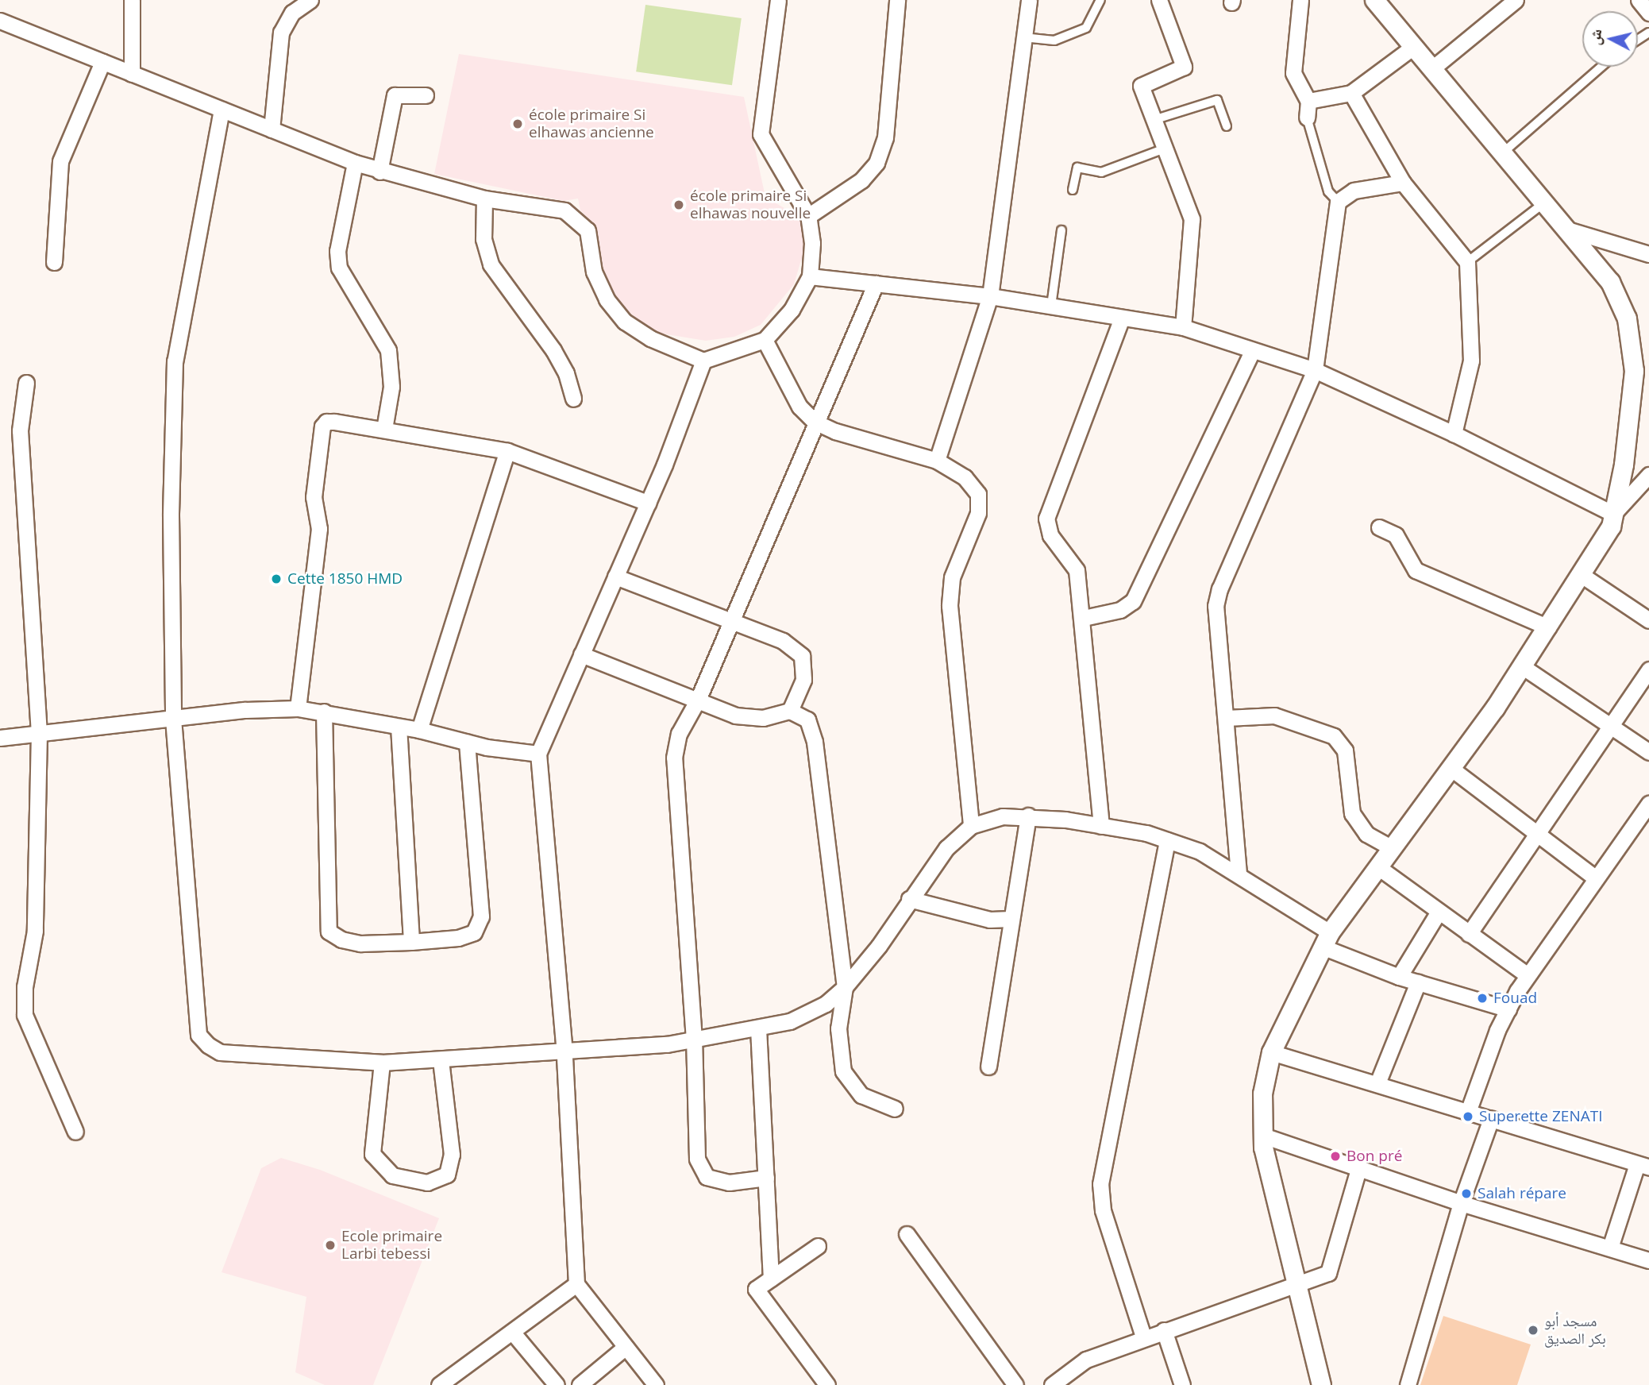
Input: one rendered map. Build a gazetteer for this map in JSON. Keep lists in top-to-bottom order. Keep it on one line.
{"places":["école primaire Si elhawas ancienne","école primaire Si elhawas nouvelle","Cette 1850 HMD","Fouad","Superette ZENATI","Bon pré","Salah répare","Ecole primaire Larbi tebessi","مسجد أبو بكر الصديق"],"north":"left"}
